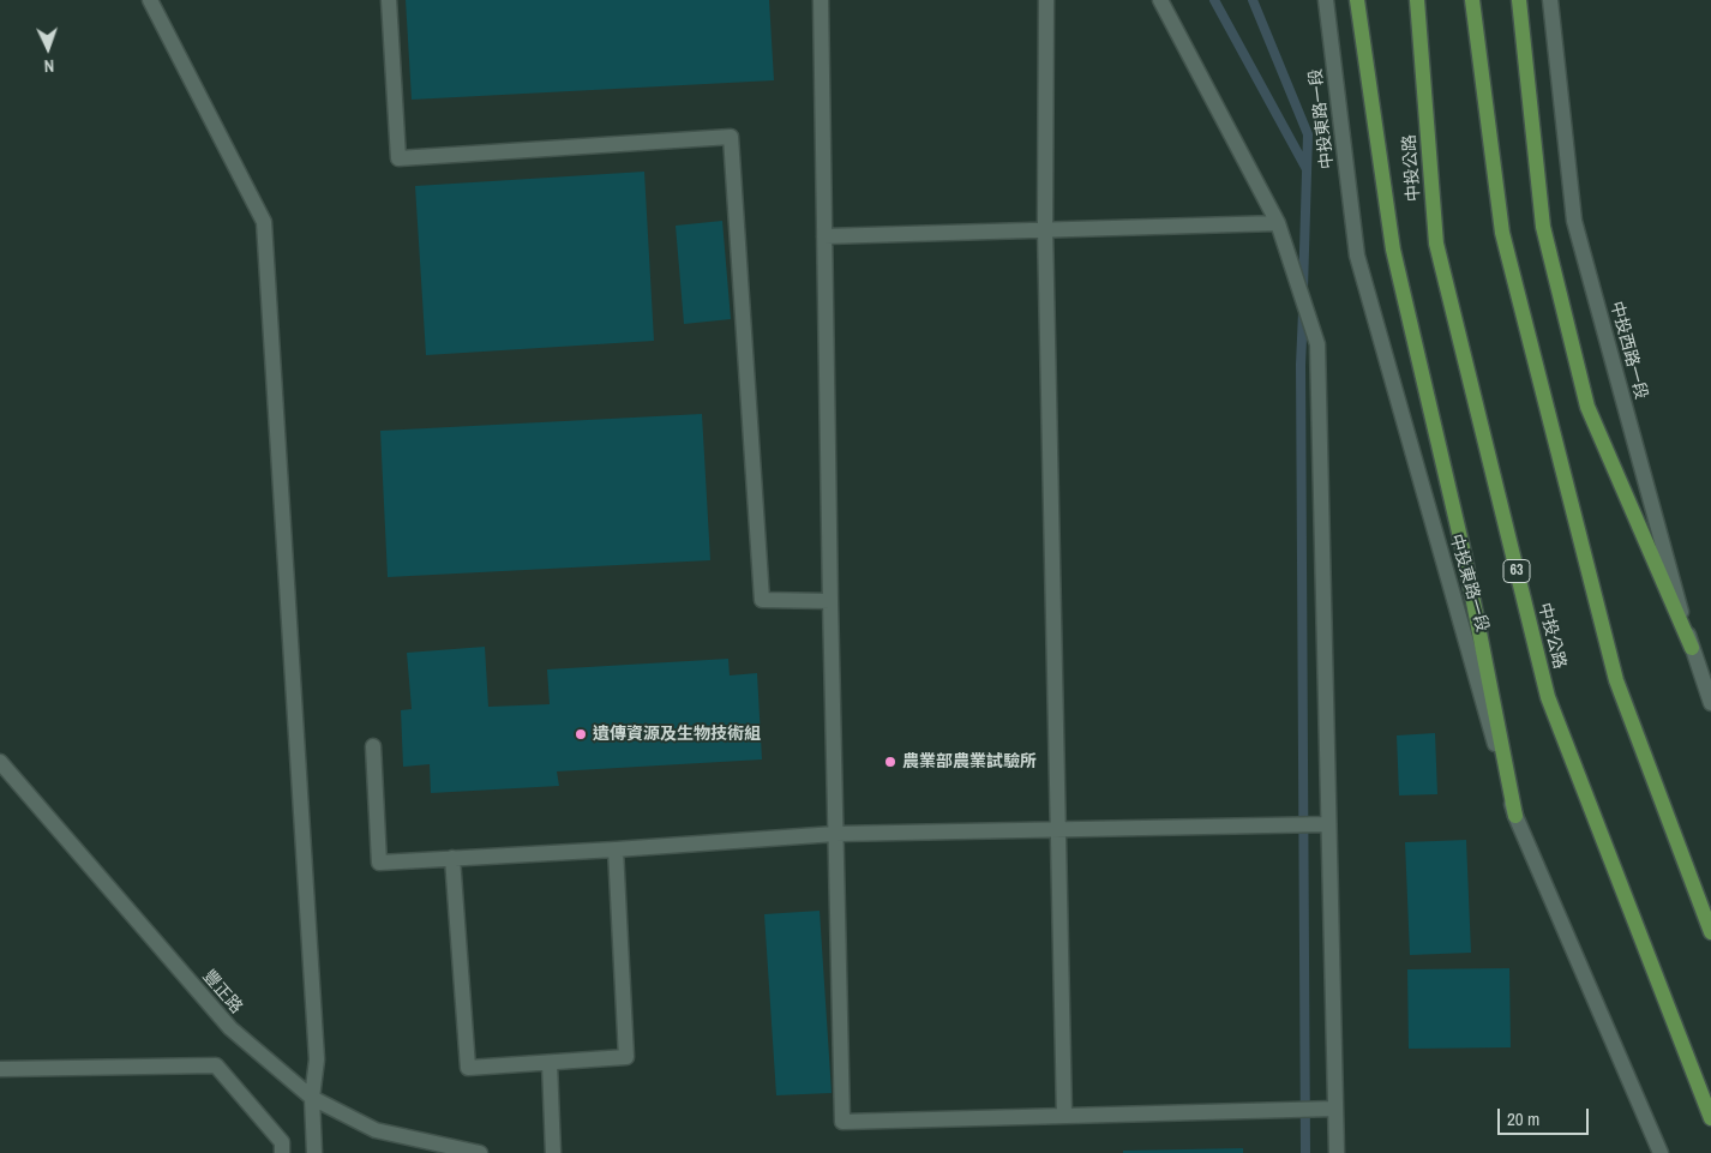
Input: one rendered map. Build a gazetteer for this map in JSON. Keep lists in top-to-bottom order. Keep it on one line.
{"streets":{"main road":["中投公路","63"],"street":["中投東路一段","中投西路一段","豐正路"]},"places":["遺傳資源及生物技術組","農業部農業試驗所"],"scale_bar":"20 m","north":"bottom"}
